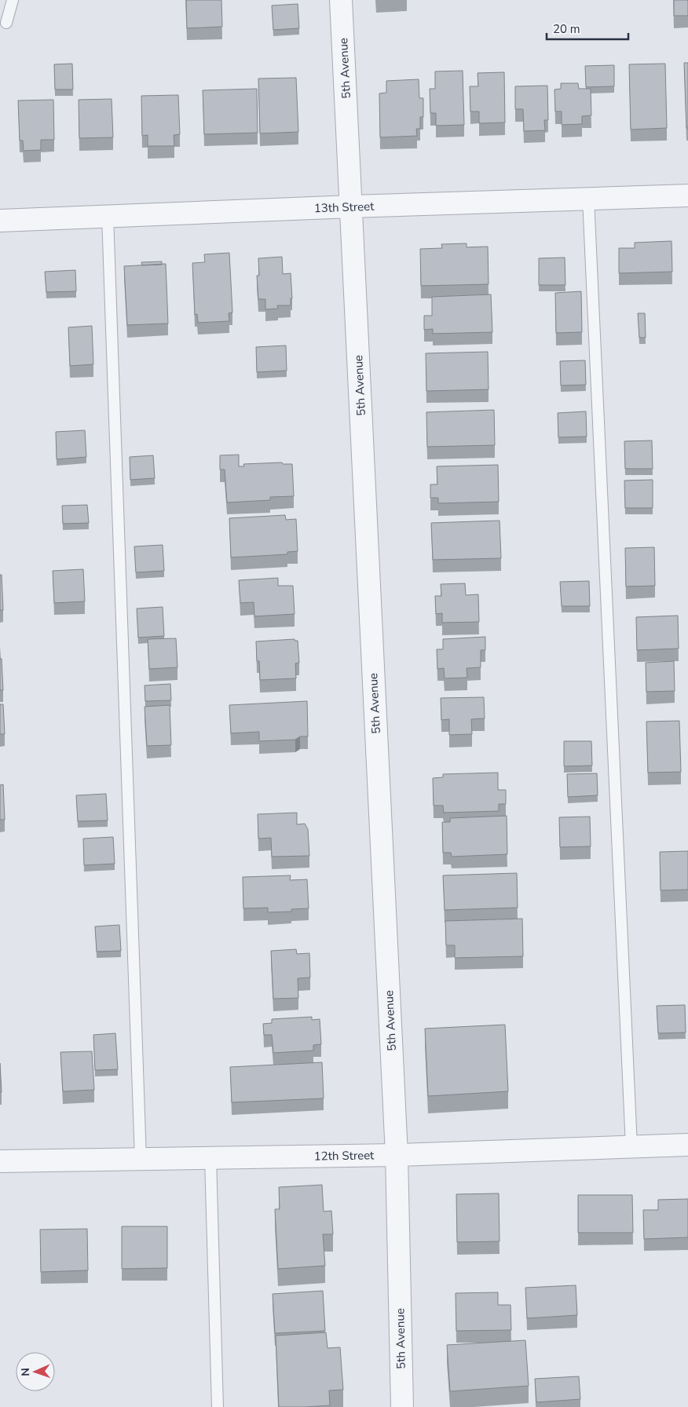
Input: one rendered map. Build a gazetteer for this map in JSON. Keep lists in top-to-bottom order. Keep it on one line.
{"streets":{"street":["5th Avenue","13th Street","12th Street"]},"crossings":[["5th Avenue","13th Street"],["5th Avenue","12th Street"]],"scale_bar":"20 m","north":"left"}
